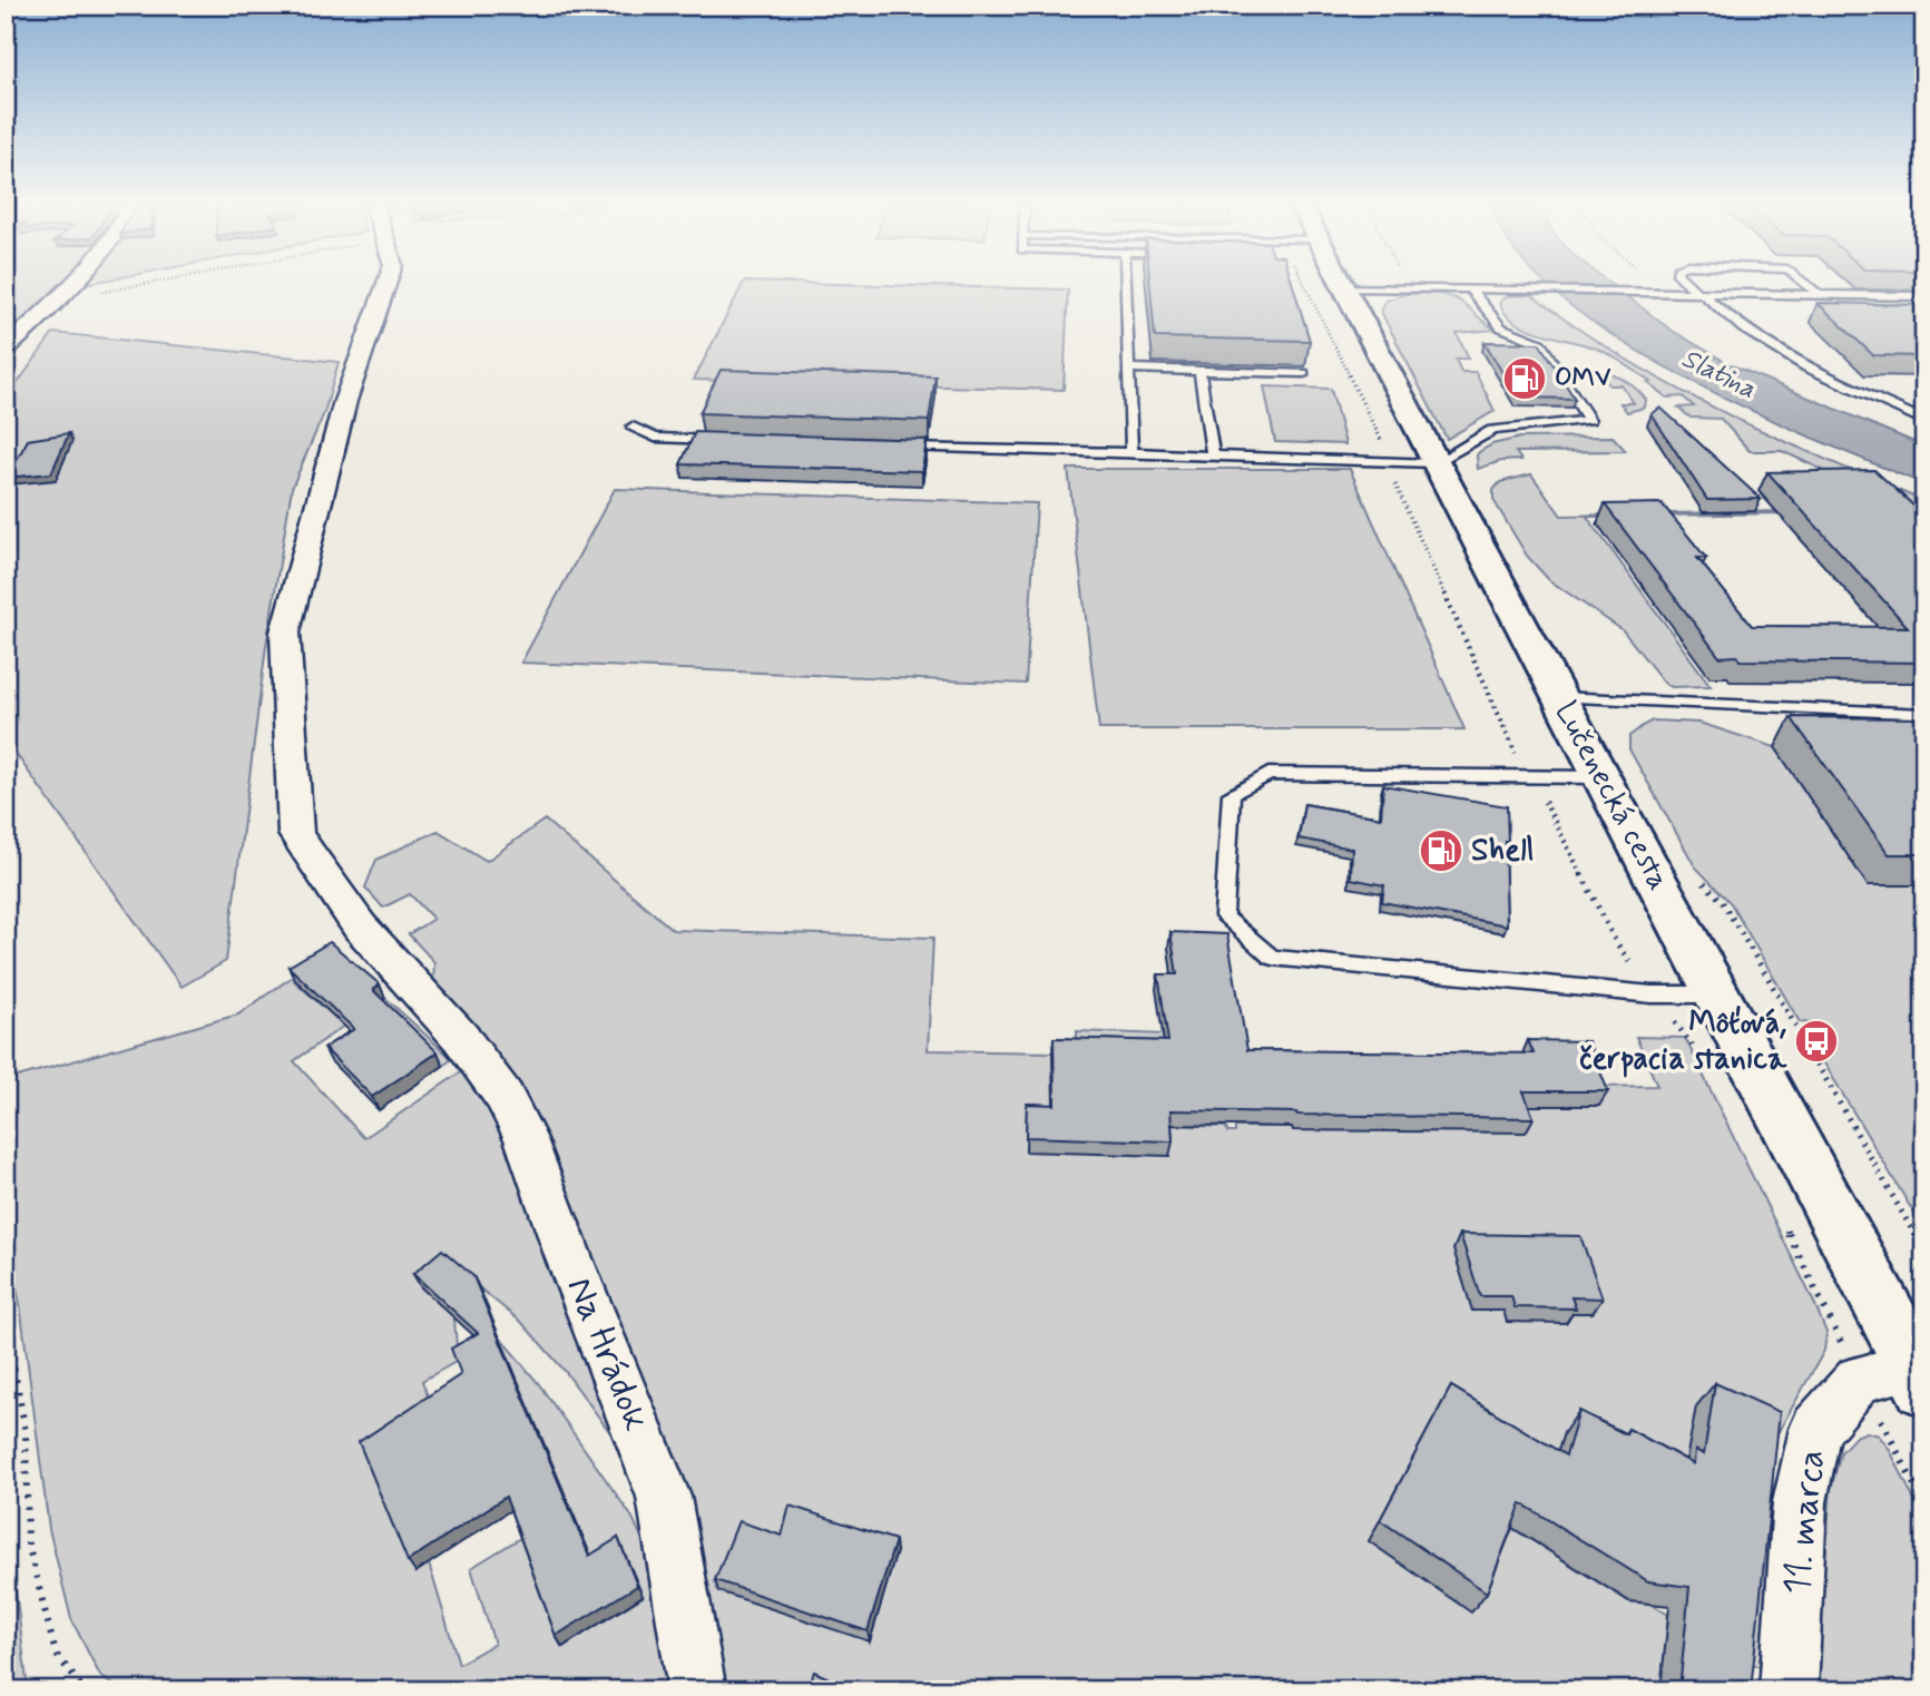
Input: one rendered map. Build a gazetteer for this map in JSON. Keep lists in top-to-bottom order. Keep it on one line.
{"streets":{"main road":["Lučenecká cesta"],"street":["Na Hrádok","11. marca"]},"crossings":[["Lučenecká cesta","11. marca"]],"water":["Slatina"],"places":{"fuel station":["OMV","Shell"],"bus stop":["Môťová, čerpacia stanica"]}}
